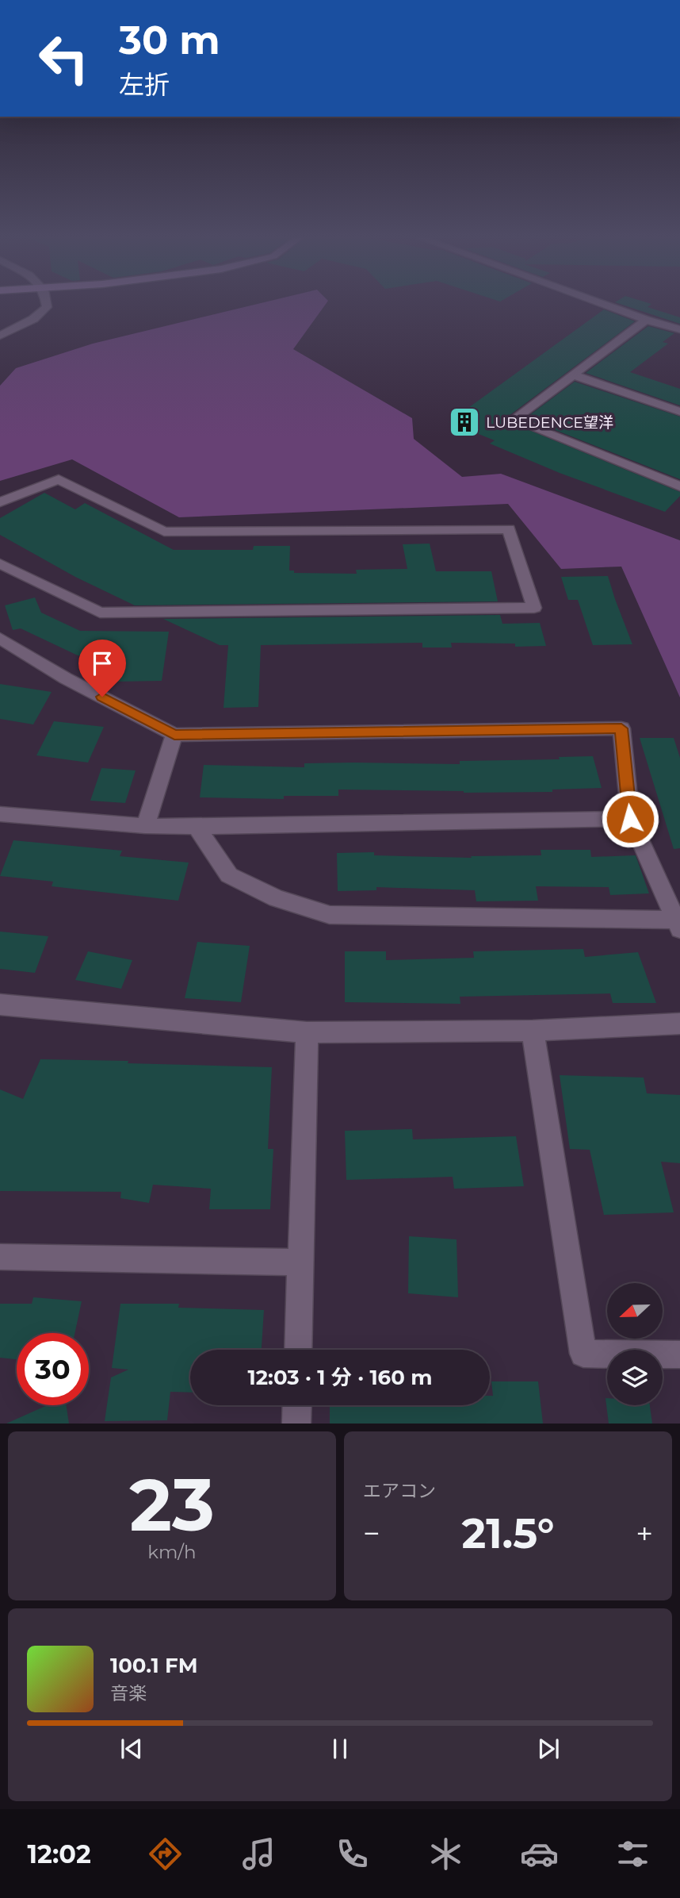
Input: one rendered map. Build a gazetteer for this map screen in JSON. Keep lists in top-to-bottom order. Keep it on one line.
{"places":{"building":["LUBEDENCE望洋"]},"north":"left","page":{"turn":["30 m","左折"],"limit":"30","trip":"12:03 · 1 分 · 160 m","tile":[["23","km/h"],"エアコン"],"heat":["−","21.5°","+"],"song":["100.1 FM","音楽"],"tabs":"12:02"}}
